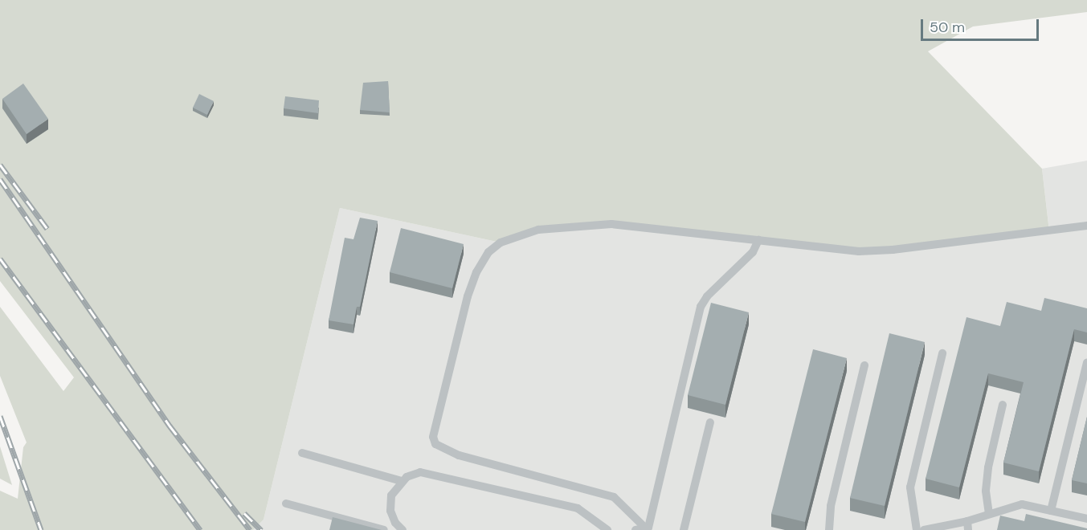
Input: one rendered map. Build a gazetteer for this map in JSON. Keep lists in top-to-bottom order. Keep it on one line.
{"scale_bar":"50 m"}
